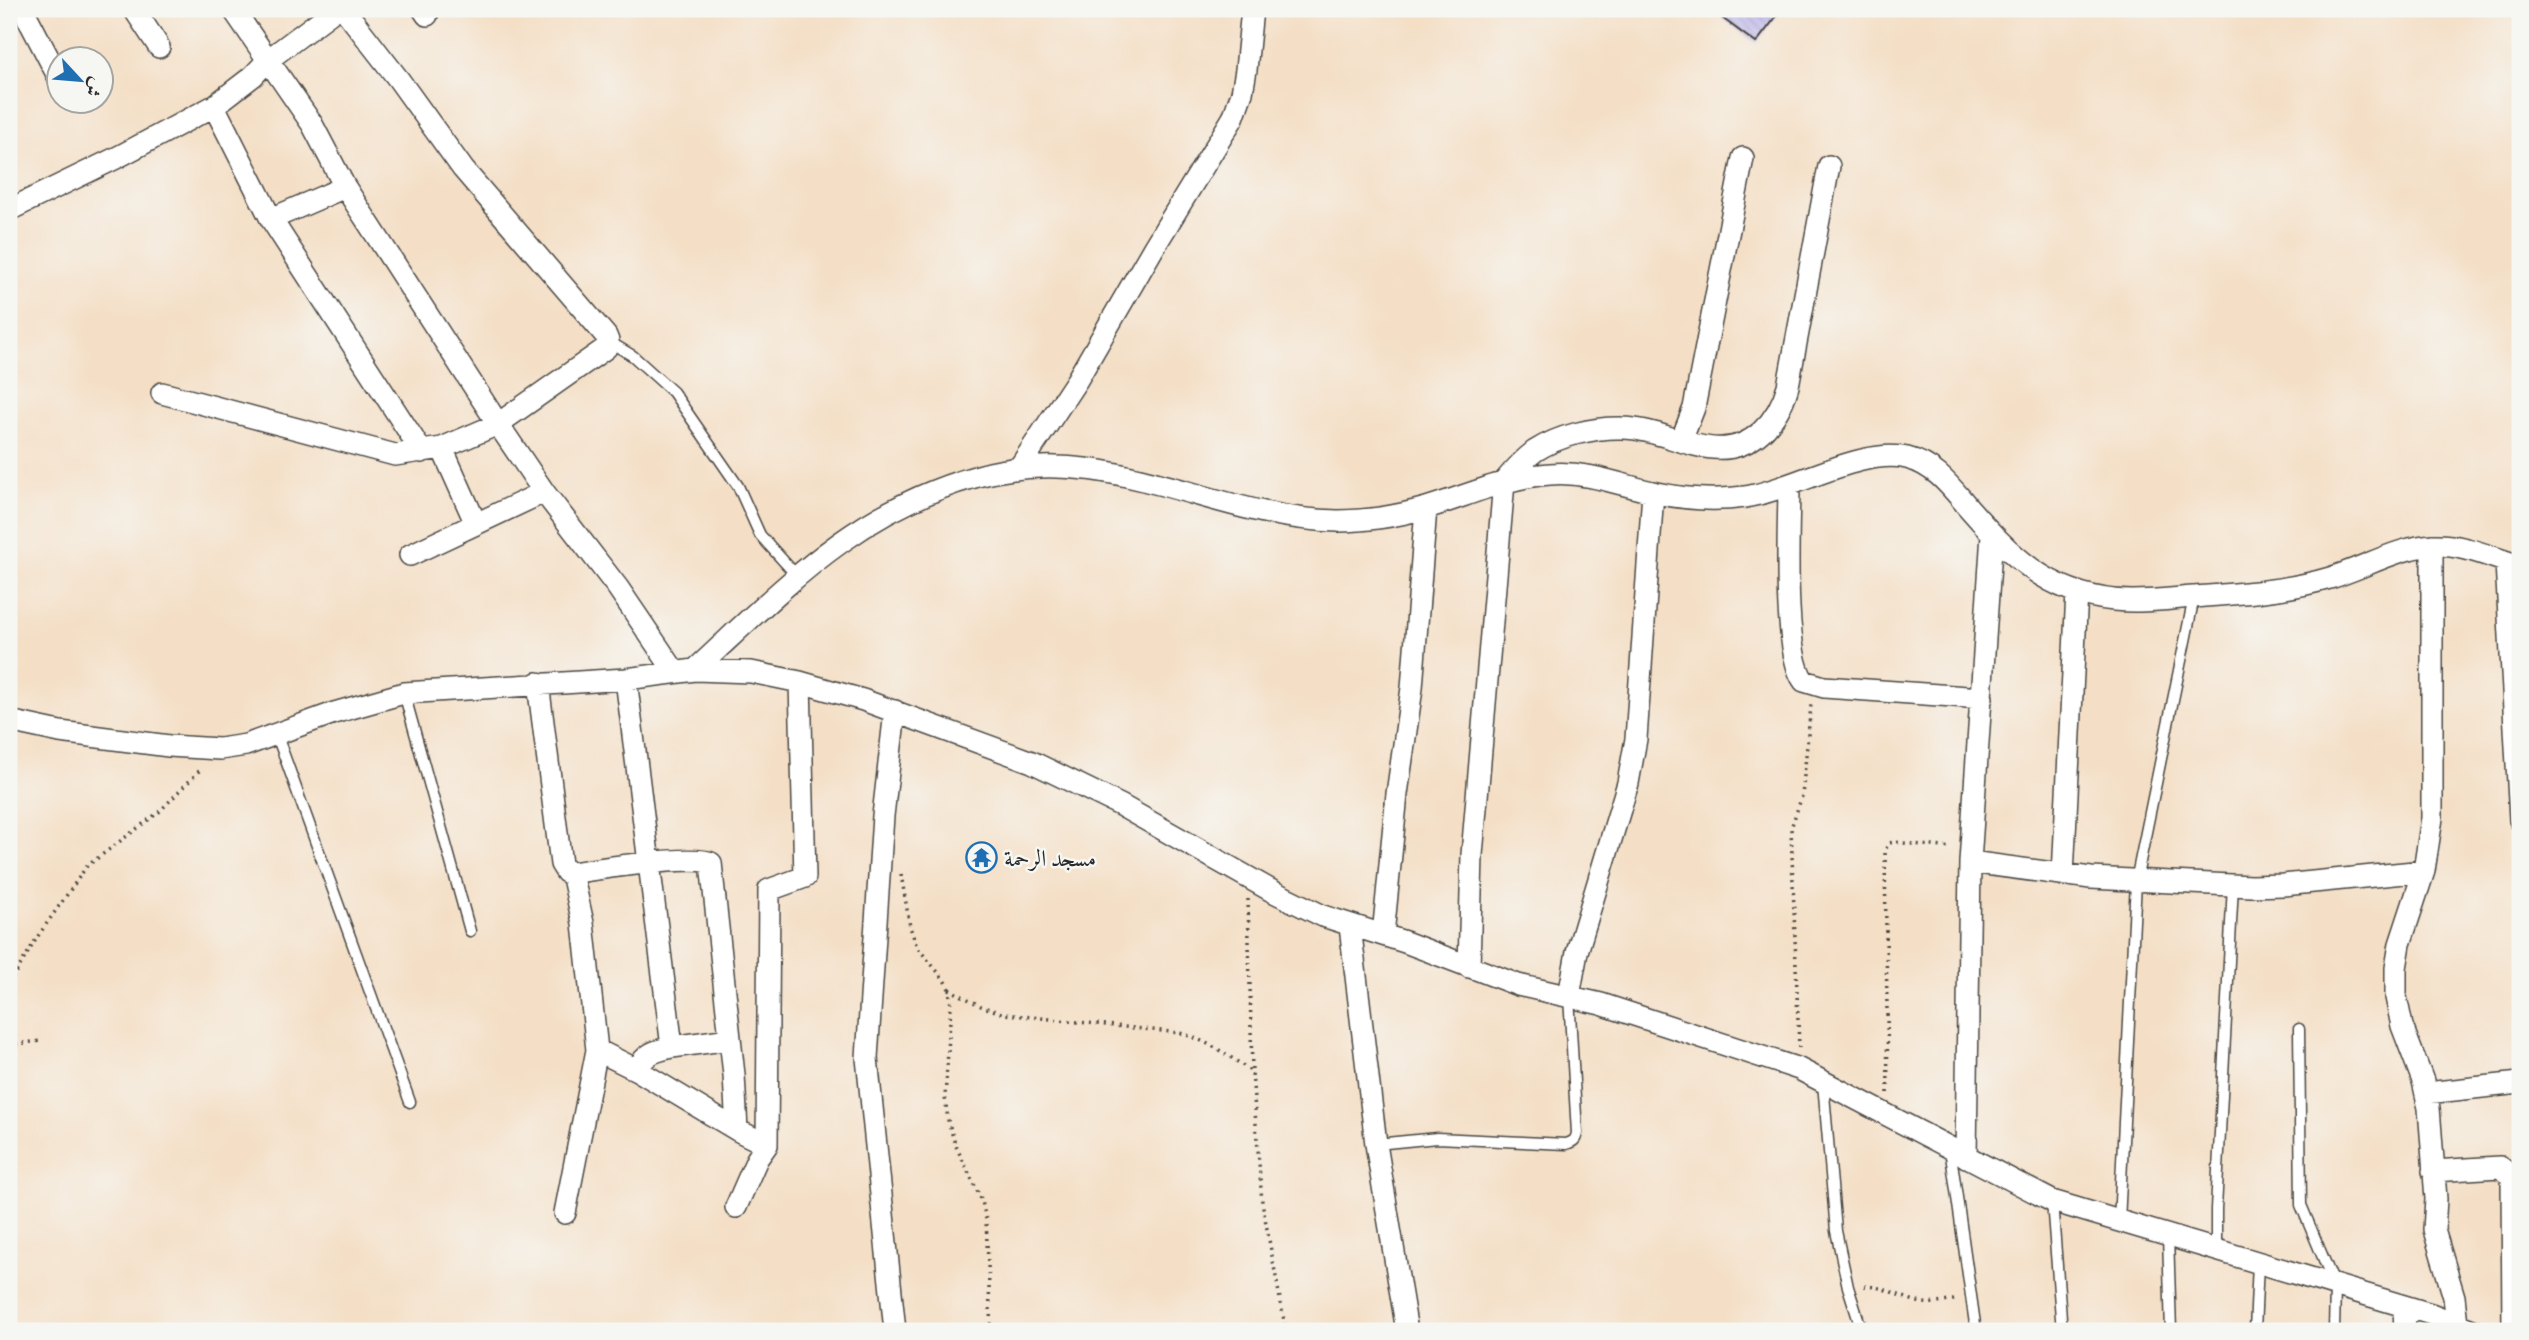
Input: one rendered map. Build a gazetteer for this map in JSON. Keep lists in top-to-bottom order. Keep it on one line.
{"places":{"temple":["مسجد الرحمة"]},"north":"bottom right"}
